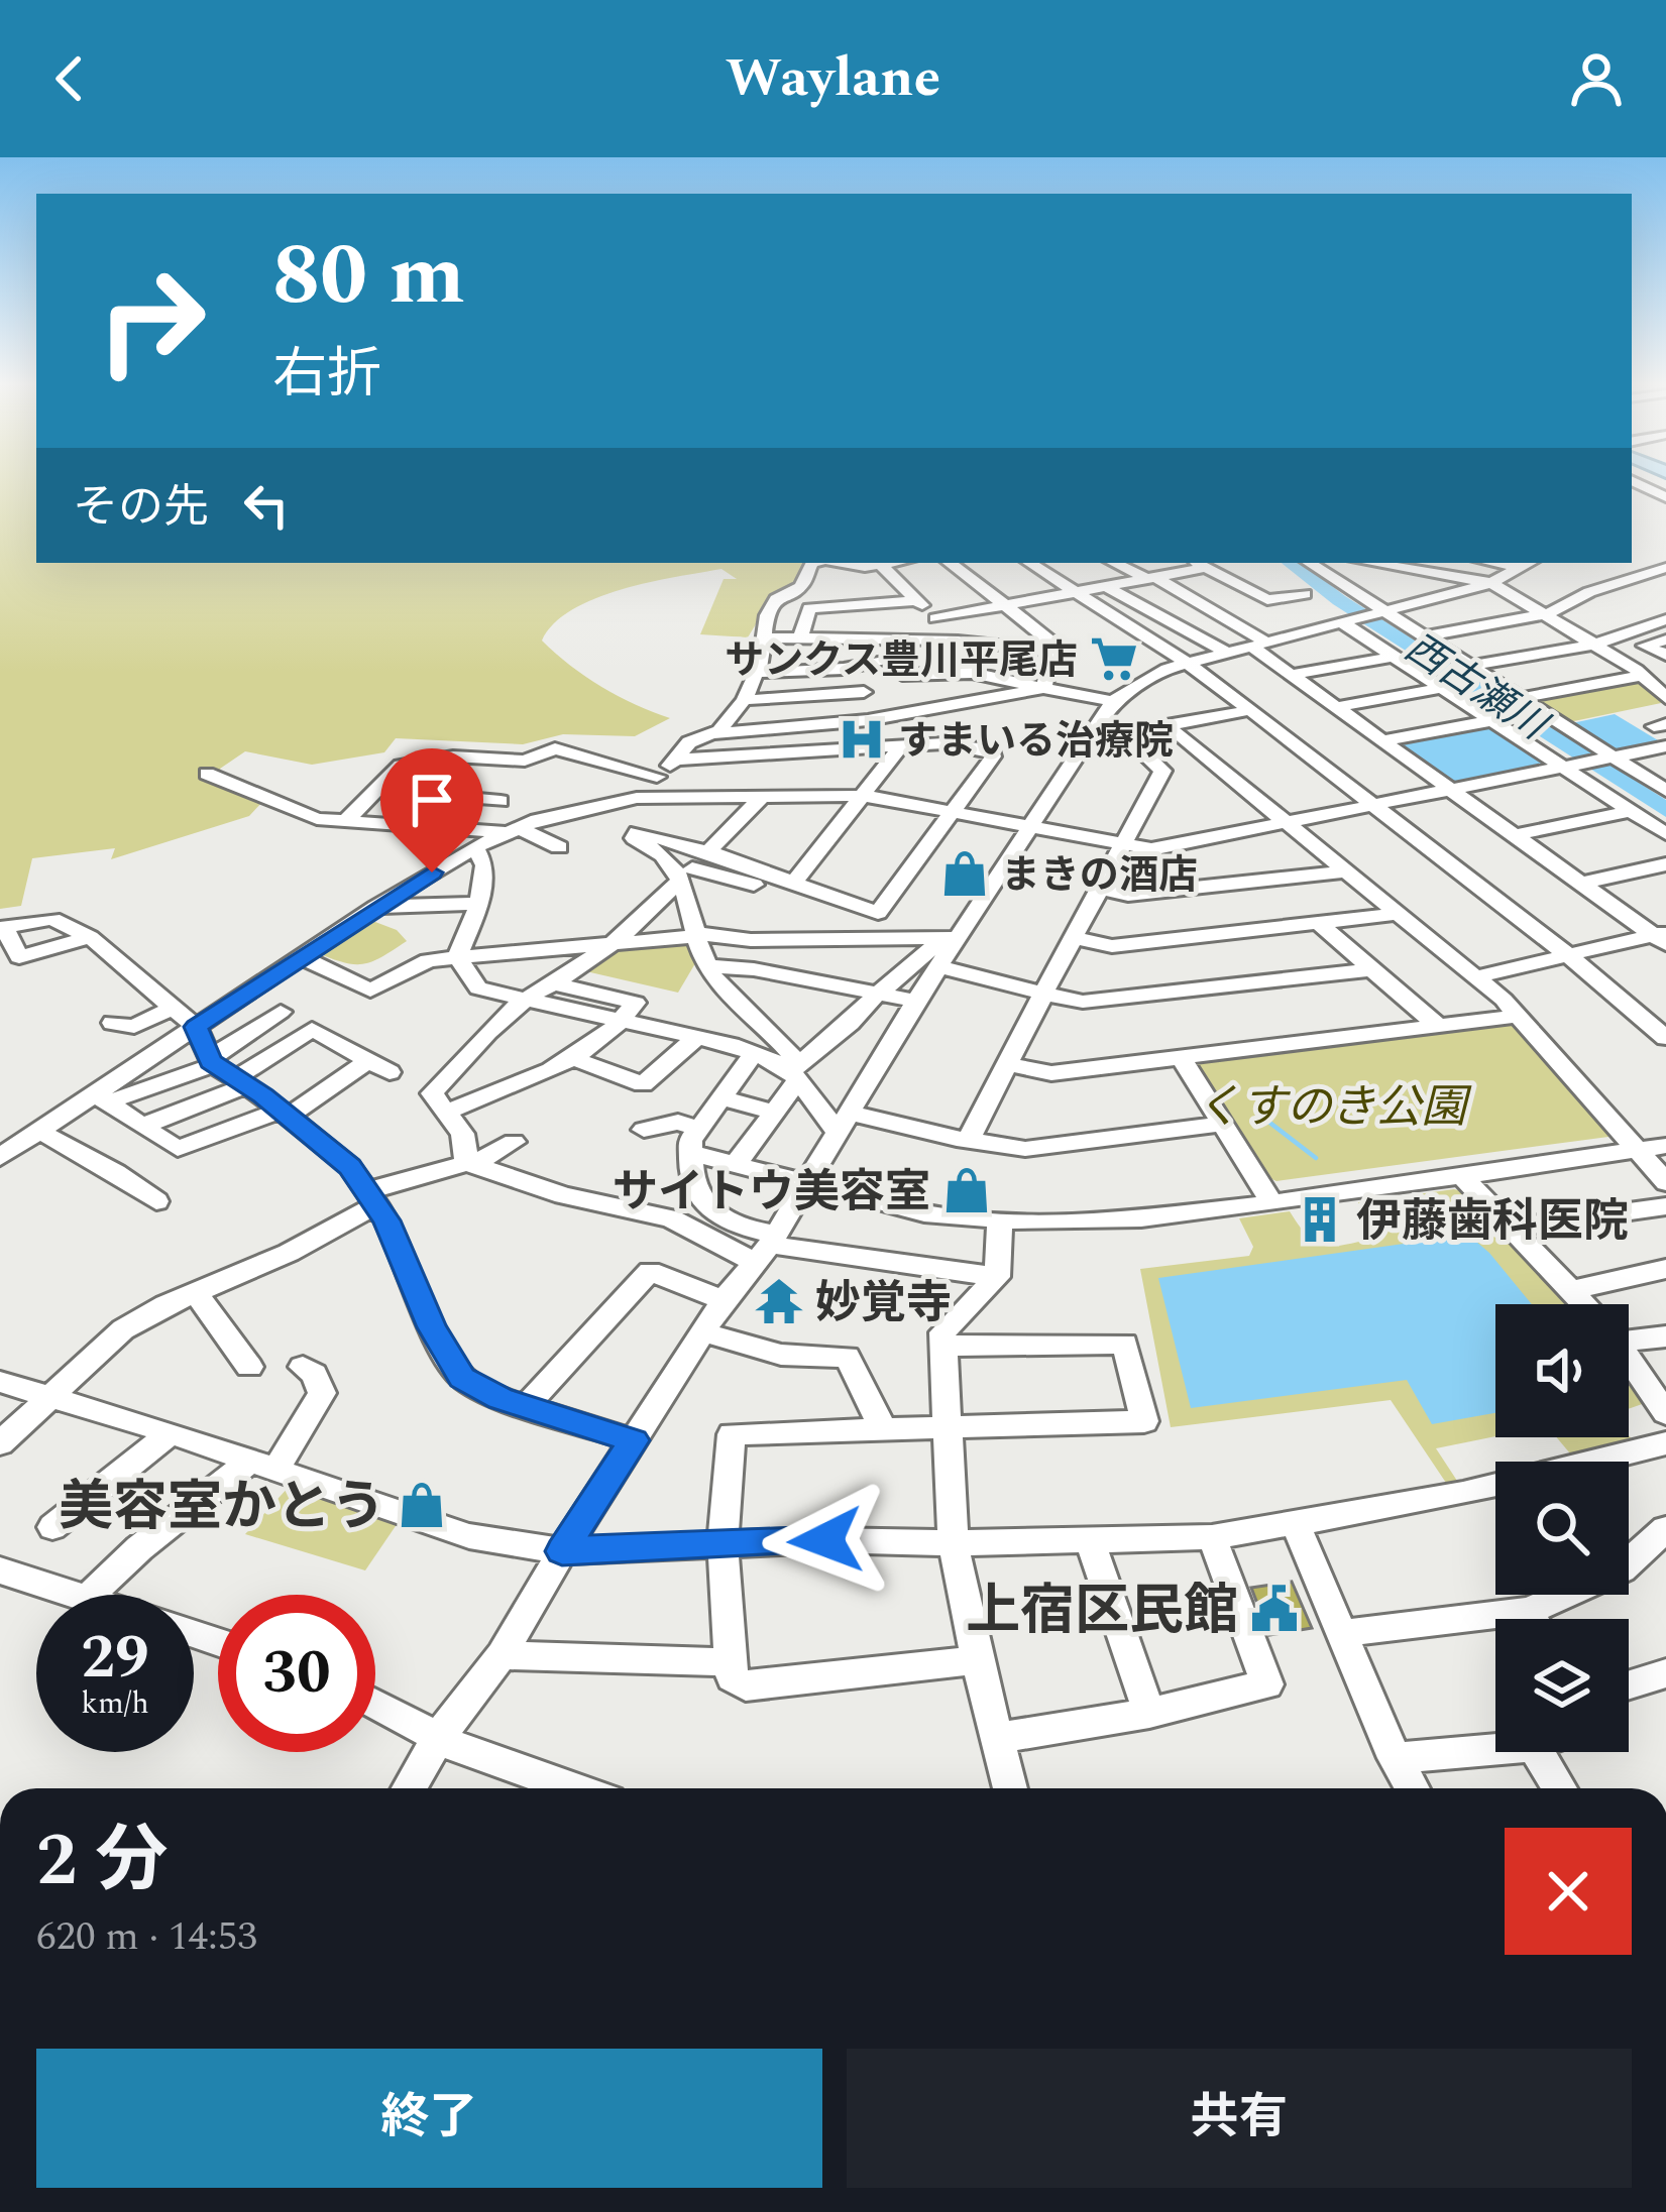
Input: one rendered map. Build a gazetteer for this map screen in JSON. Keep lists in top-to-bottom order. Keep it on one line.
{"water":["西古瀬川"],"parks":["くすのき公園"],"places":{"supermarket":["サンクス豊川平尾店"],"hospital":["すまいる治療院"],"shop":["まきの酒店","サイトウ美容室","美容室かとう"],"building":["伊藤歯科医院"],"temple":["妙覚寺"],"public building":["上宿区民館"]},"page":{"header":"Waylane","turn":["80 m","右折"],"then":"その先","speed":"29 km/h","limit":"30","heading":["2 分","620 m · 14:53"],"buttons":["終了","共有"]}}
